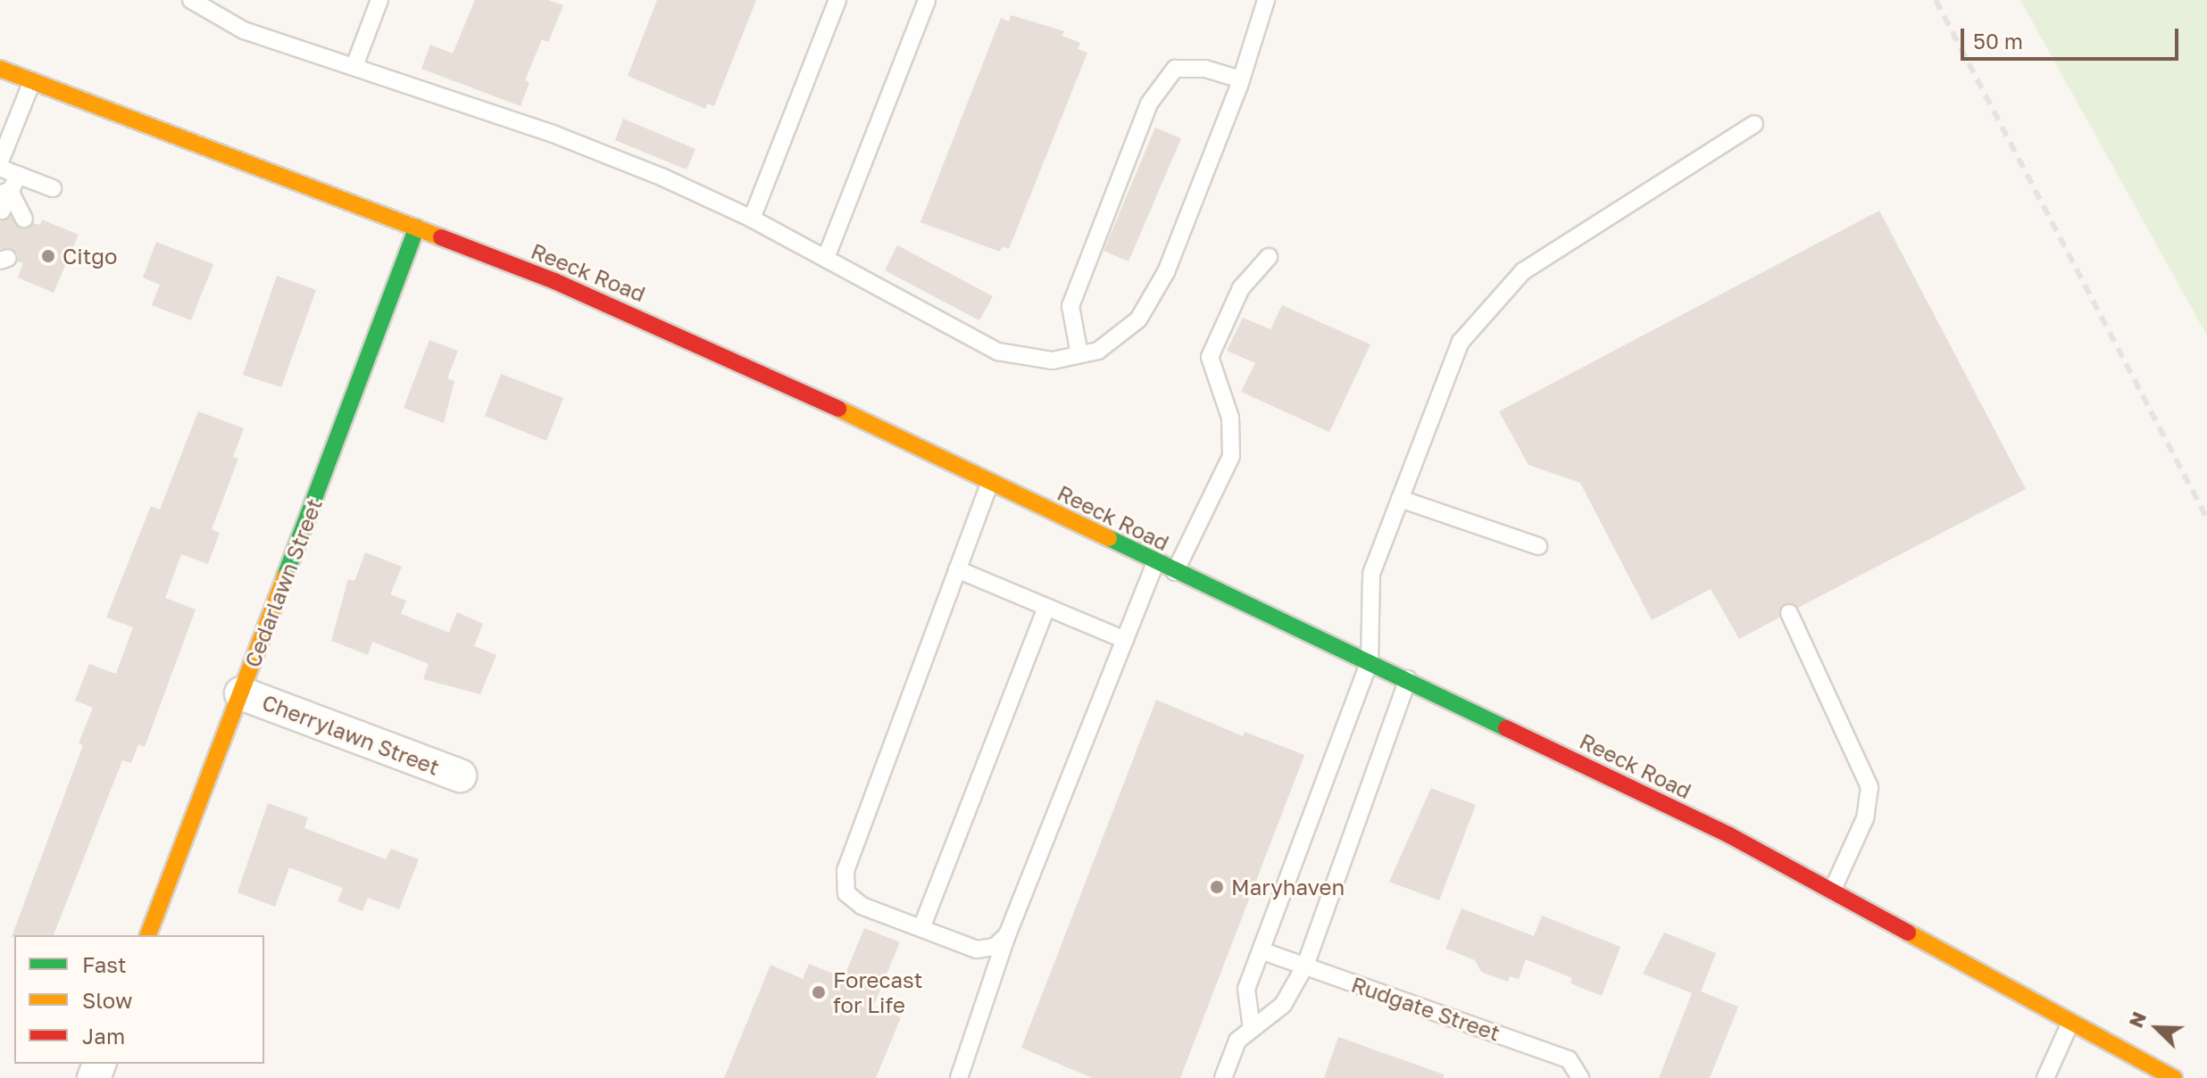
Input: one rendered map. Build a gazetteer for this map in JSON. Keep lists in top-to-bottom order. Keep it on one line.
{"streets":{"street":["Reeck Road","Cedarlawn Street","Cherrylawn Street"],"lane":["Rudgate Street"]},"crossings":[["Reeck Road","Cedarlawn Street"],["Cedarlawn Street","Cherrylawn Street"]],"places":["Citgo","Maryhaven","Forecast for Life"],"legend":["Fast","Slow","Jam"],"scale_bar":"50 m","north":"top left"}
